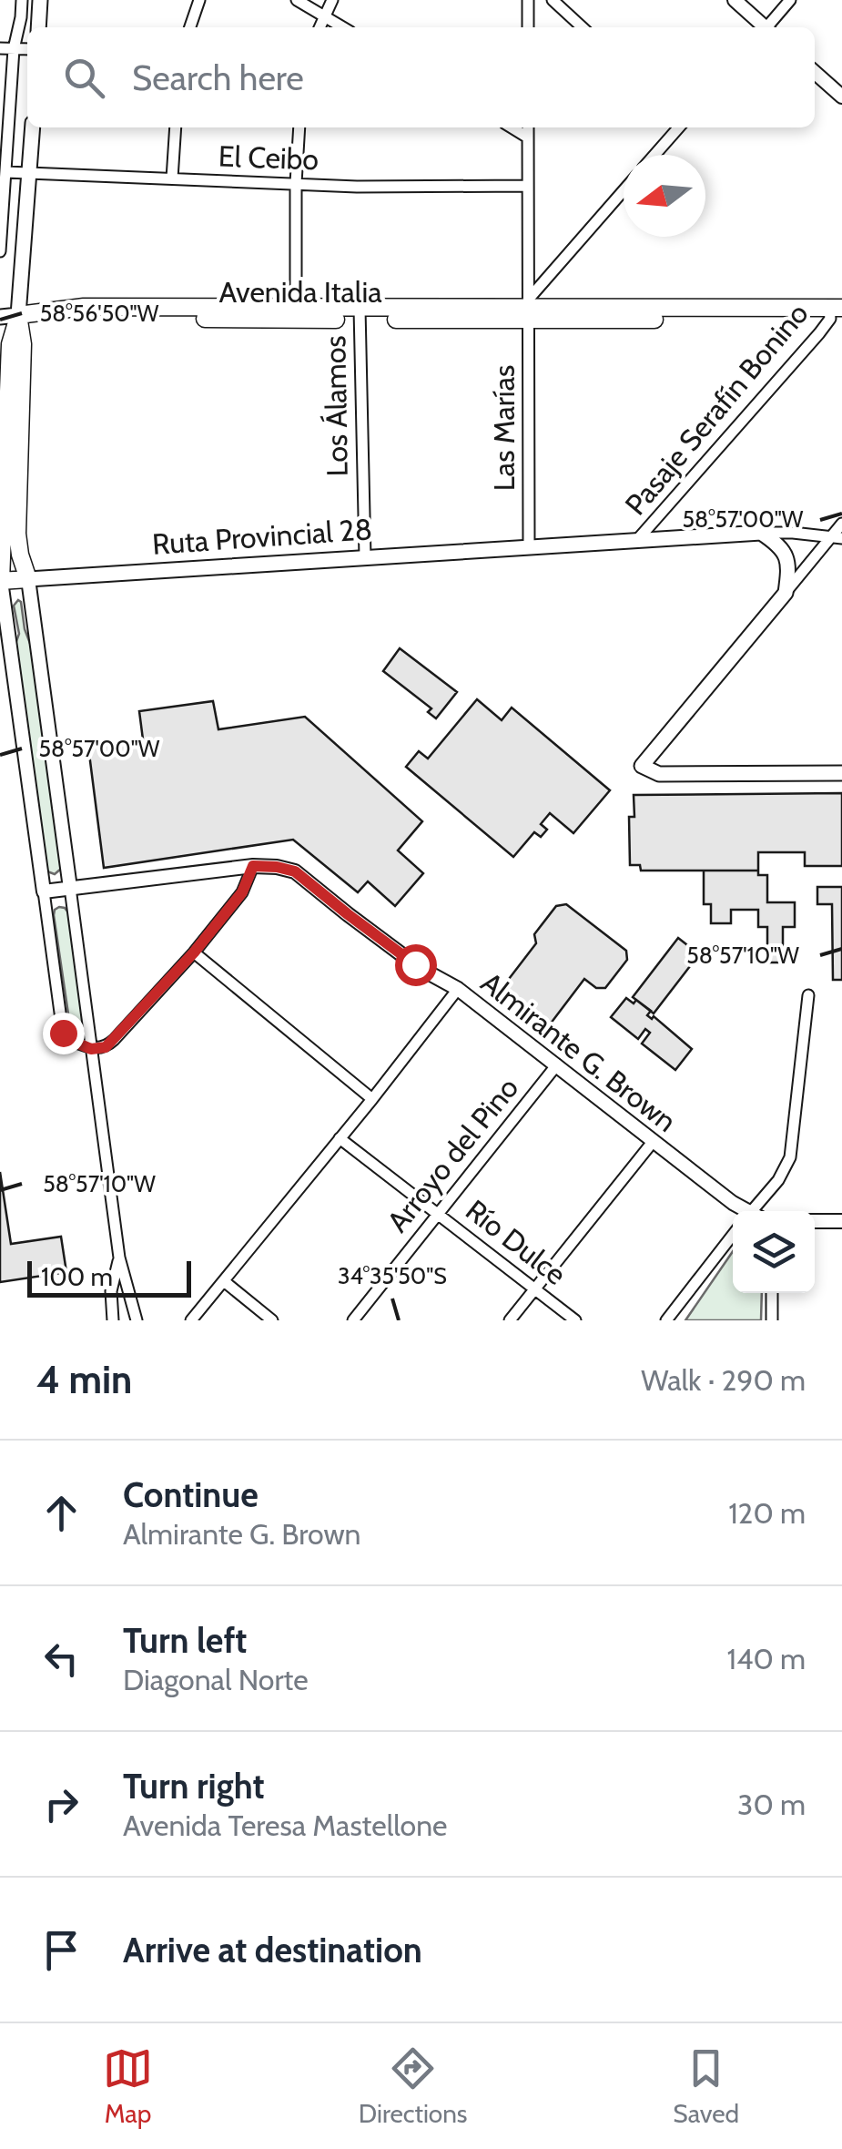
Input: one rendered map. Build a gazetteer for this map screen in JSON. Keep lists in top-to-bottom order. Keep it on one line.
{"streets":{"main road":["Avenida Italia","Ruta Provincial 28"],"street":["El Ceibo","Los Álamos","Pasaje Serafín Bonino","Las Marías","Almirante G. Brown","Arroyo del Pino","Río Dulce"]},"crossings":[["El Ceibo","Los Álamos"],["El Ceibo","Las Marías"],["Avenida Italia","Los Álamos"],["Avenida Italia","Pasaje Serafín Bonino"],["Avenida Italia","Las Marías"],["Los Álamos","Ruta Provincial 28"],["Pasaje Serafín Bonino","Ruta Provincial 28"],["Las Marías","Ruta Provincial 28"],["Almirante G. Brown","Arroyo del Pino"],["Arroyo del Pino","Río Dulce"]],"scale_bar":"100 m","north":"left","page":{"search":"Search here","scale":"100 m","heading":["4 min","Walk · 290 m"],"list":[["Continue","Almirante G. Brown","120 m"],["Turn left","Diagonal Norte","140 m"],["Turn right","Avenida Teresa Mastellone","30 m"],"Arrive at destination"],"nav":["Map","Directions","Saved"]},"coordinates":["58°56'50\"W","58°57'00\"W","58°57'10\"W","34°35'50\"S"]}
